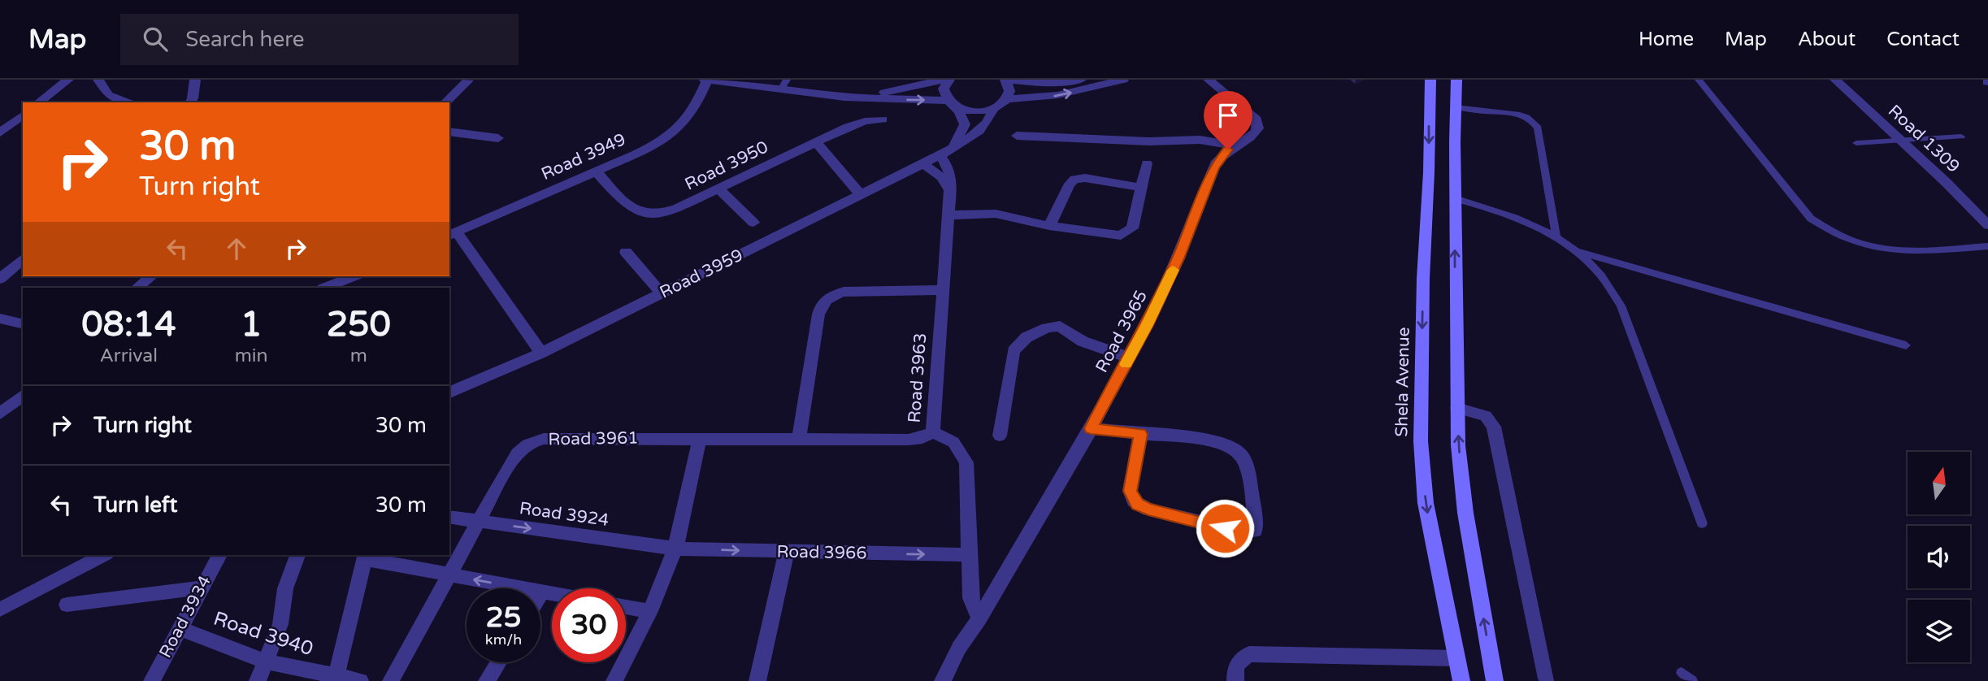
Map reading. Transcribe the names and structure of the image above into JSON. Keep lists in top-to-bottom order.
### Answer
{
  "streets": {
    "main road": ["Shela Avenue"],
    "street": [
      "Road 1309",
      "Road 3949",
      "Road 3950",
      "Road 3959",
      "Road 3965",
      "Road 3963",
      "Road 3961",
      "Road 3924",
      "Road 3966",
      "Road 3934",
      "Road 3940"
    ]
  },
  "crossings": [
    ["Road 3949", "Road 3950"],
    ["Road 3959", "Road 3963"],
    ["Road 3965", "Road 3963"],
    ["Road 3963", "Road 3961"],
    ["Road 3963", "Road 3966"],
    ["Road 3961", "Road 3924"],
    ["Road 3924", "Road 3966"],
    ["Road 3934", "Road 3940"]
  ],
  "one_way": ["Road 3966"],
  "north": "top",
  "page": {
    "header": "Map",
    "search": "Search here",
    "nav": [
      "Home",
      "Map",
      "About",
      "Contact"
    ],
    "turn": ["30 m", "Turn right"],
    "eta": [
      "08:14",
      "Arrival",
      "1",
      "min",
      "250",
      "m"
    ],
    "list": [
      {
        "name": "Turn right",
        "value": "30 m"
      },
      {
        "name": "Turn left",
        "value": "30 m"
      }
    ],
    "speed": "25 km/h",
    "limit": "30"
  }
}
